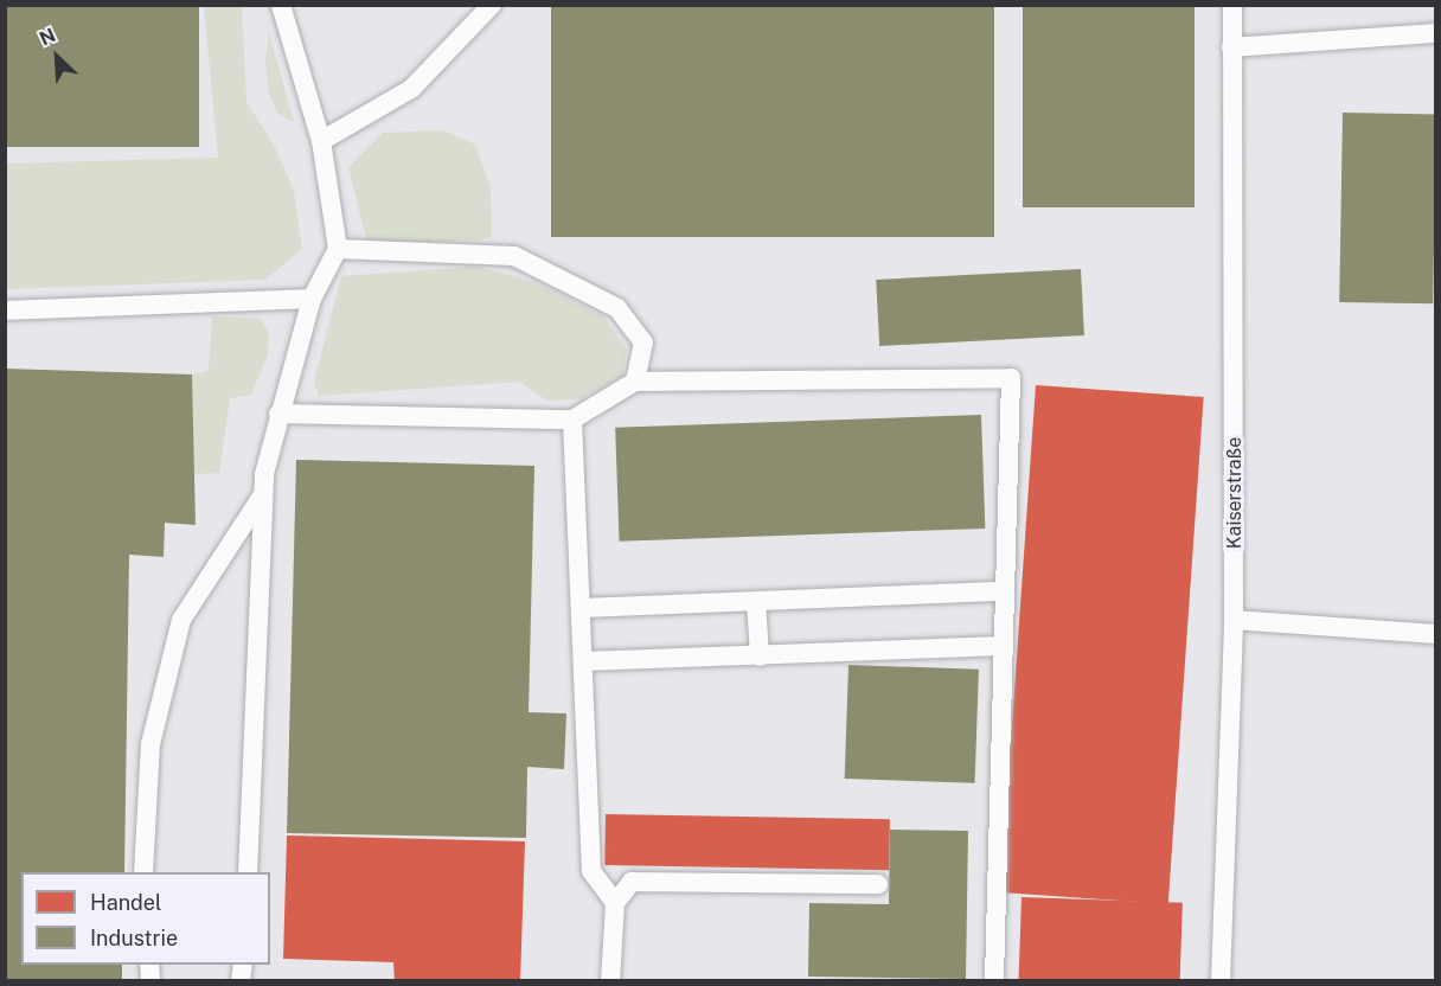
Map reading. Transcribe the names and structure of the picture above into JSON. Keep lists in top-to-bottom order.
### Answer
{
  "streets": {
    "lane": ["Kaiserstraße"]
  },
  "legend": ["Handel", "Industrie"],
  "north": "top left"
}
